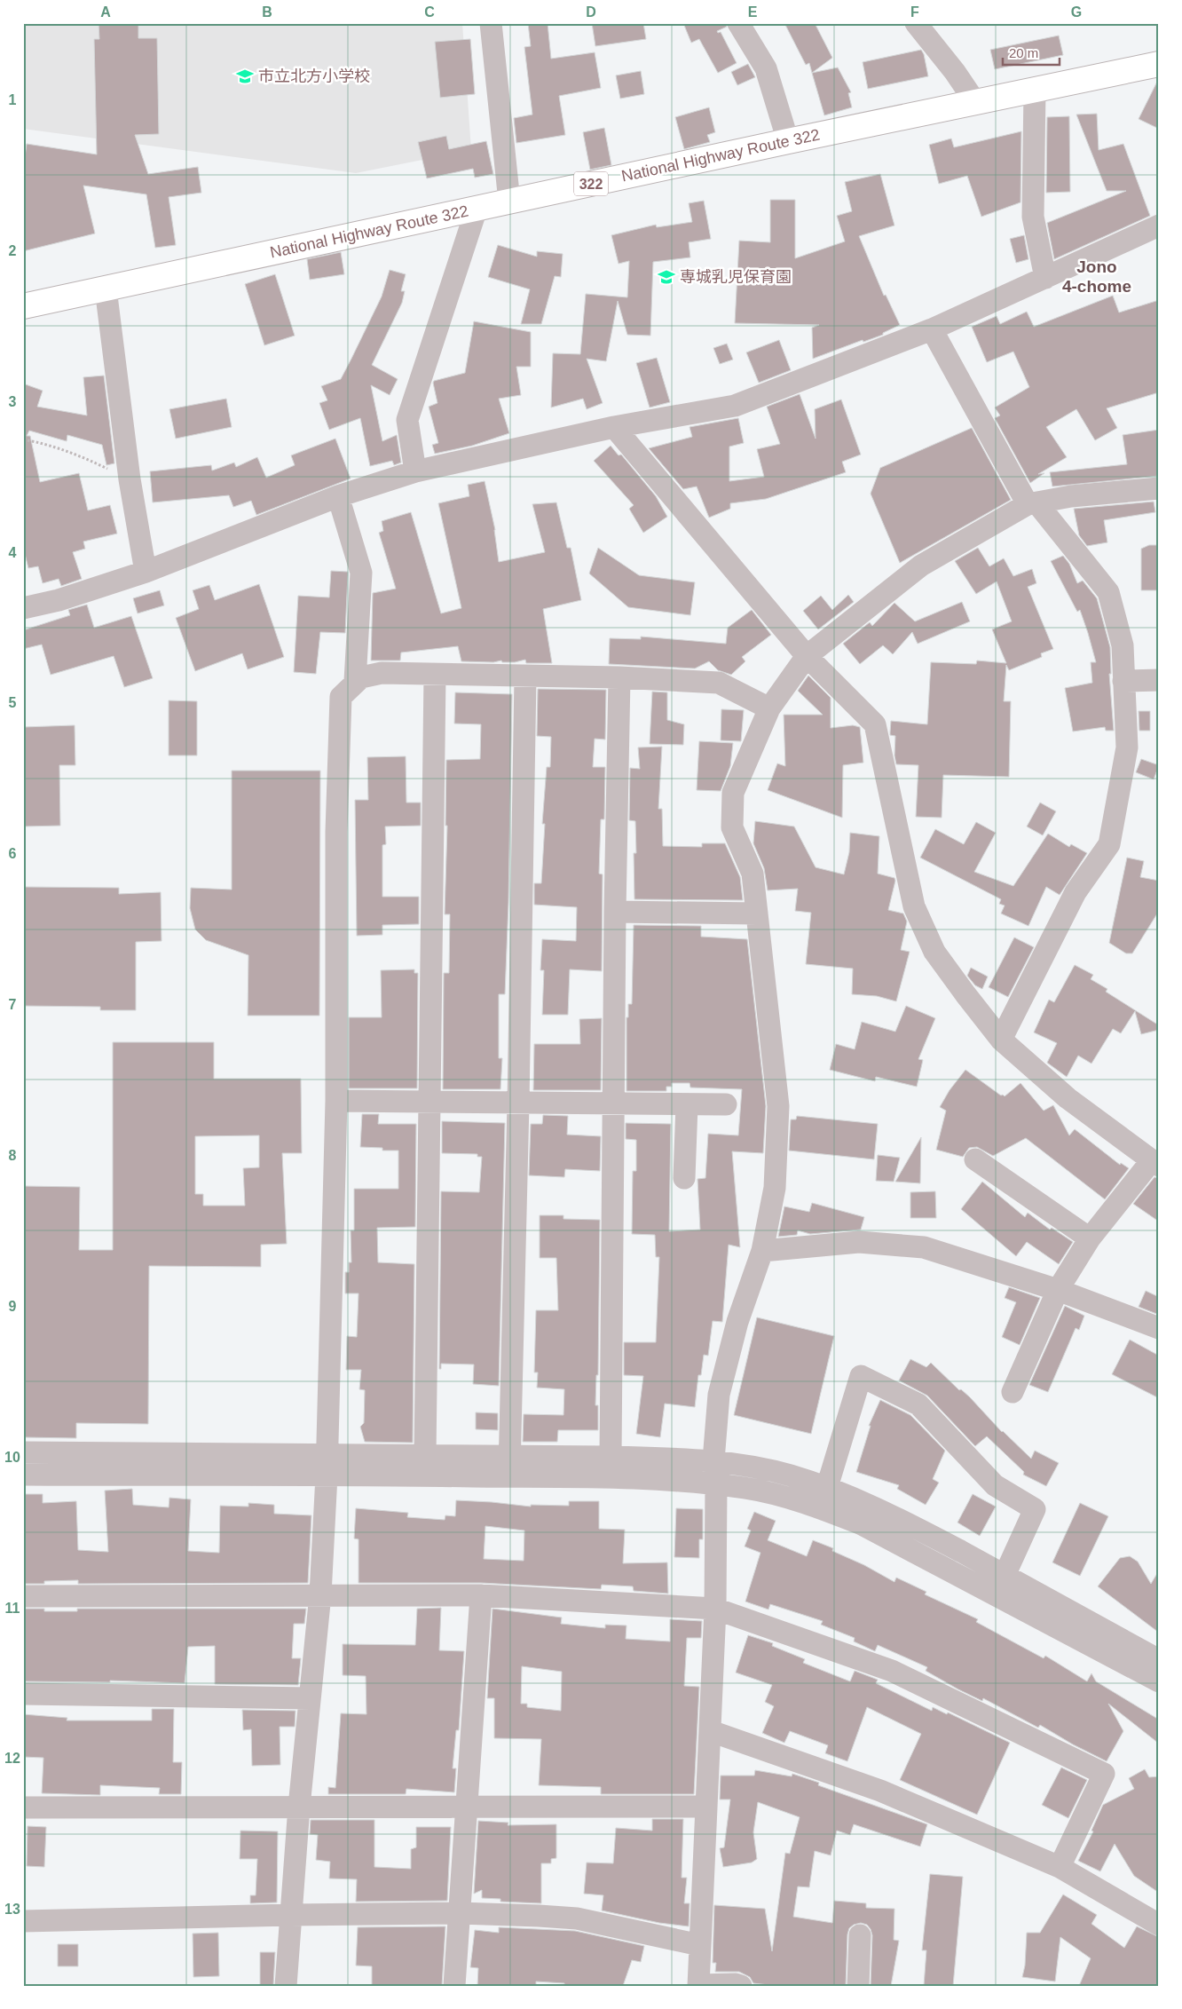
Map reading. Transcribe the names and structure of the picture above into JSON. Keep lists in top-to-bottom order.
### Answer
{
  "streets": {
    "highway": ["National Highway Route 322", "322"]
  },
  "districts": ["Jono 4-chome"],
  "places": {
    "school or university": ["市立北方小学校", "専城乳児保育園"]
  },
  "scale_bar": "20 m",
  "grid": {
    "columns": [
      "A",
      "B",
      "C",
      "D",
      "E",
      "F",
      "G"
    ],
    "rows": [
      "1",
      "2",
      "3",
      "4",
      "5",
      "6",
      "7",
      "8",
      "9",
      "10",
      "11",
      "12",
      "13"
    ]
  }
}
